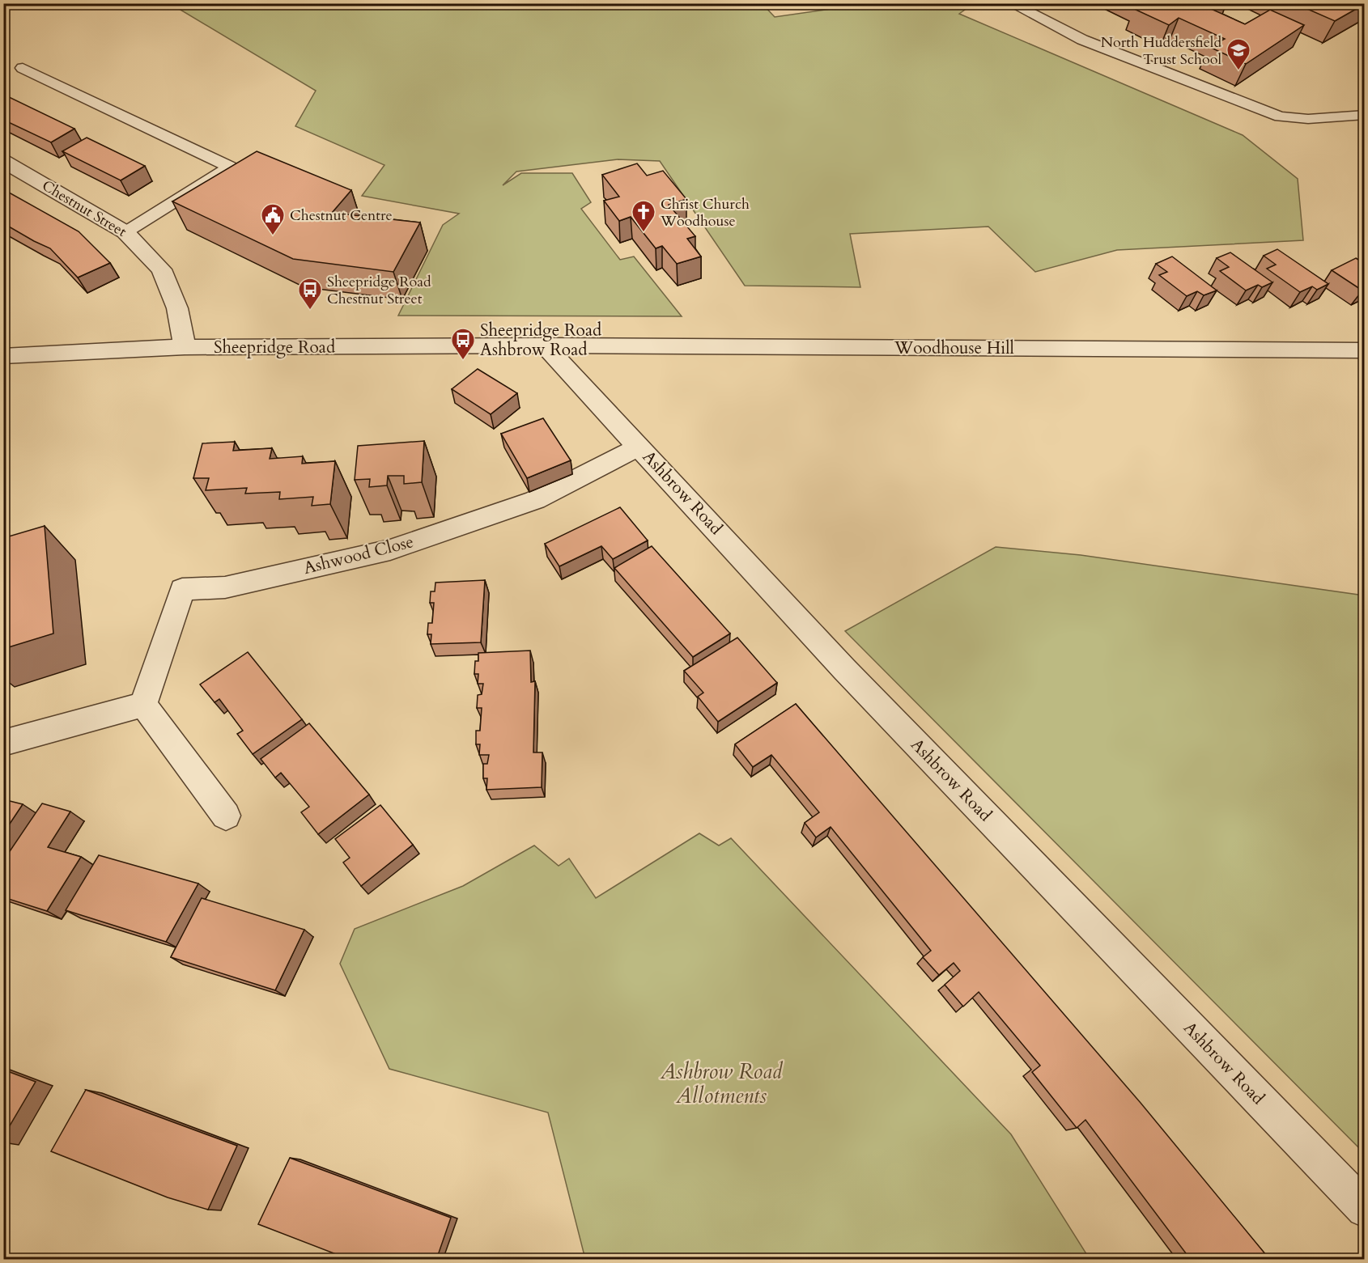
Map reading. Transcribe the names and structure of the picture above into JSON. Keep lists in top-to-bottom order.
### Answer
{
  "streets": {
    "street": [
      "Chestnut Street",
      "Sheepridge Road",
      "Woodhouse Hill",
      "Ashbrow Road",
      "Ashwood Close"
    ]
  },
  "crossings": [
    ["Chestnut Street", "Sheepridge Road"],
    ["Sheepridge Road", "Woodhouse Hill"],
    ["Sheepridge Road", "Ashbrow Road"],
    ["Woodhouse Hill", "Ashbrow Road"],
    ["Ashbrow Road", "Ashwood Close"]
  ],
  "parks": ["Ashbrow Road Allotments"],
  "places": {
    "school or university": ["North Huddersfield Trust School"],
    "church": ["Christ Church Woodhouse"],
    "public building": ["Chestnut Centre"],
    "bus stop": ["Sheepridge Road Chestnut Street", "Sheepridge Road Ashbrow Road"]
  }
}
